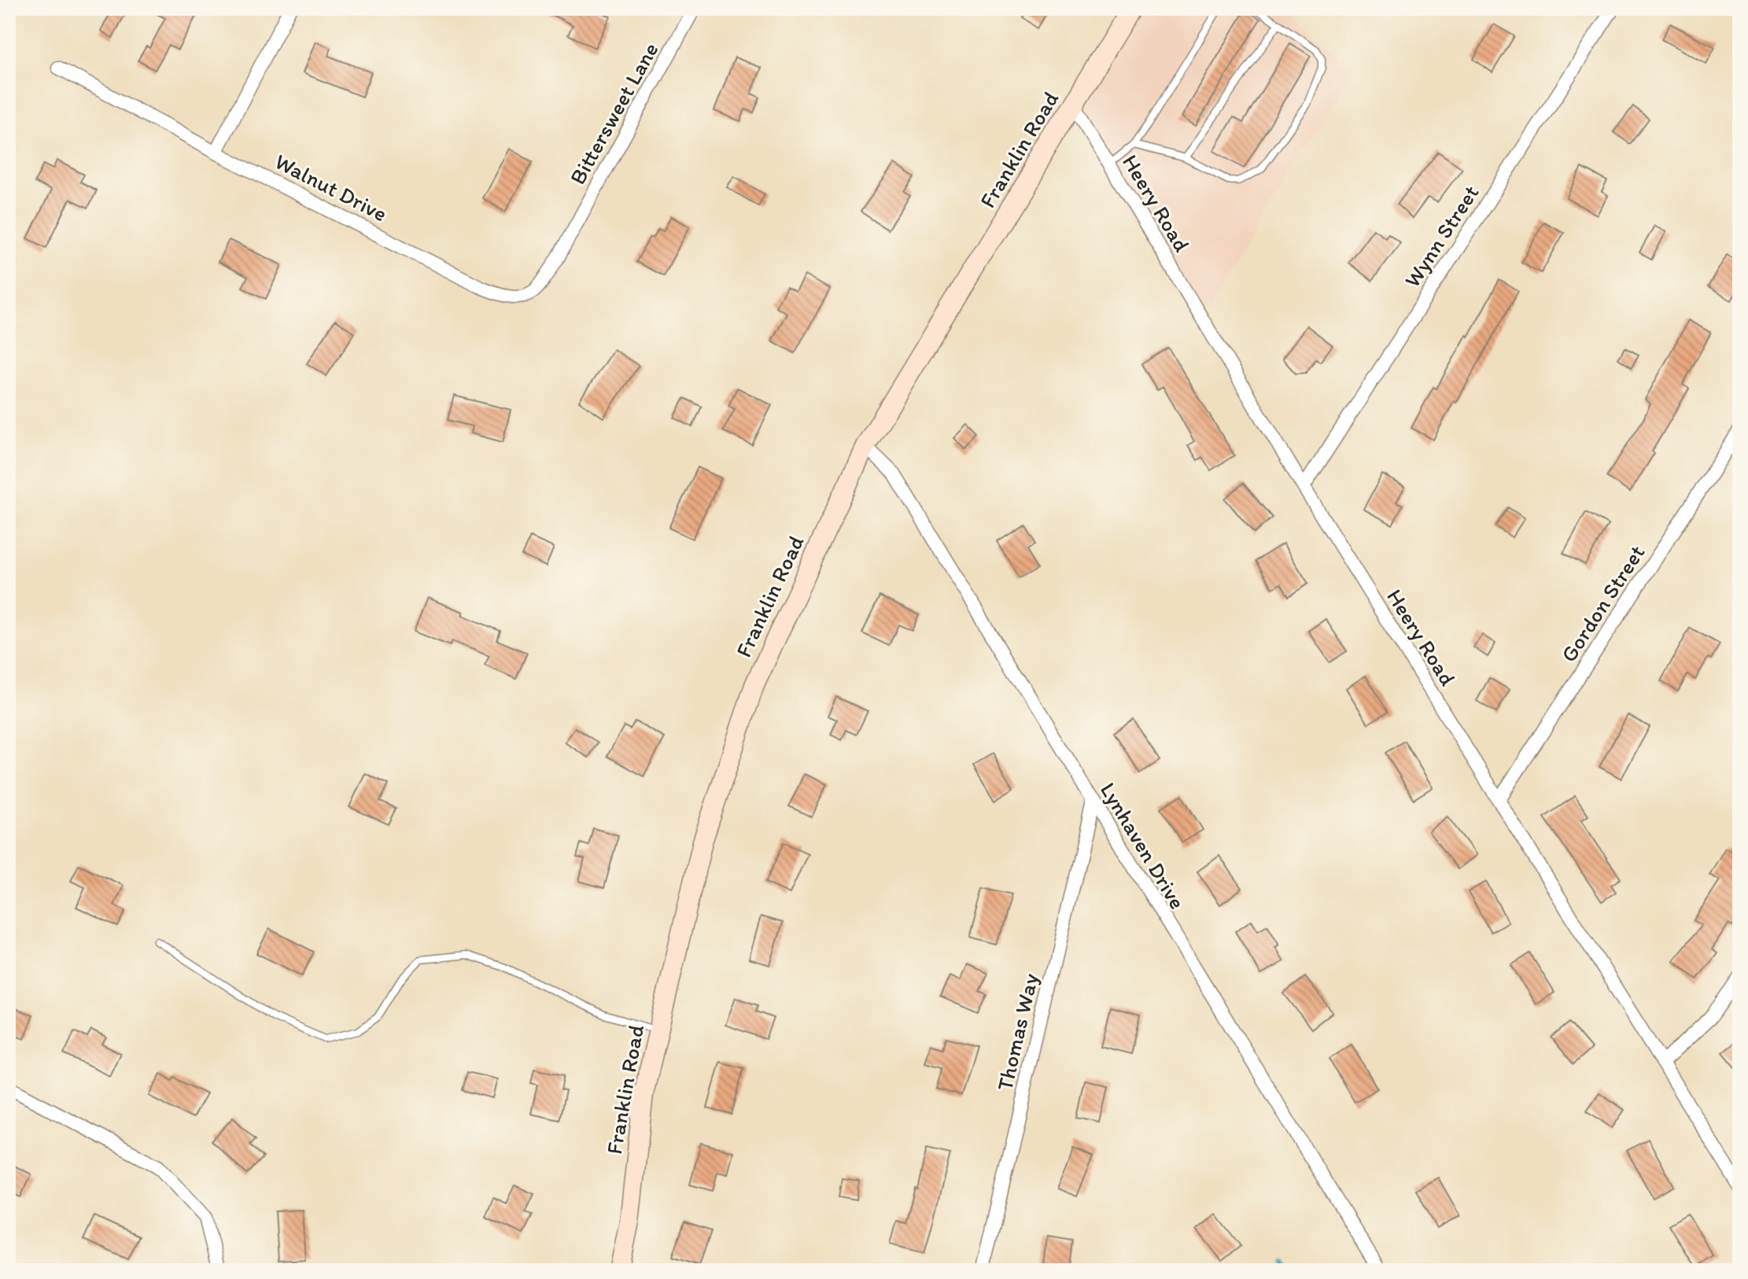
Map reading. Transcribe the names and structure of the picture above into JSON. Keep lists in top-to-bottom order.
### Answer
{
  "streets": {
    "main road": ["Franklin Road"],
    "street": [
      "Bittersweet Lane",
      "Walnut Drive",
      "Heery Road",
      "Wynn Street",
      "Gordon Street",
      "Lynhaven Drive",
      "Thomas Way"
    ]
  },
  "crossings": [
    ["Bittersweet Lane", "Walnut Drive"],
    ["Franklin Road", "Heery Road"],
    ["Franklin Road", "Lynhaven Drive"],
    ["Heery Road", "Wynn Street"],
    ["Heery Road", "Gordon Street"],
    ["Lynhaven Drive", "Thomas Way"]
  ]
}
